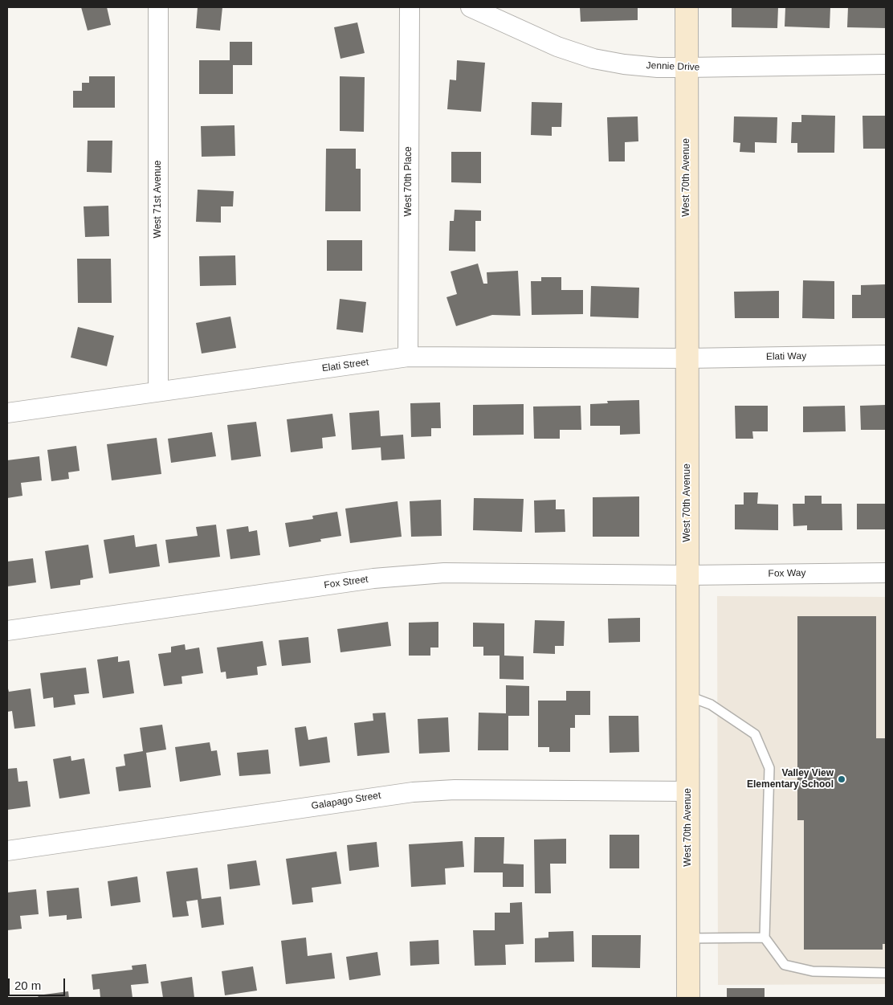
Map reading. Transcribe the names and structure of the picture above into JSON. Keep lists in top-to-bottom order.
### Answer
{
  "streets": {
    "main road": ["West 70th Avenue"],
    "street": [
      "Jennie Drive",
      "West 70th Place",
      "West 71st Avenue",
      "Elati Way",
      "Elati Street",
      "Fox Way",
      "Fox Street",
      "Galapago Street"
    ]
  },
  "crossings": [
    ["Jennie Drive", "West 70th Avenue"],
    ["West 70th Avenue", "Elati Way"],
    ["West 70th Avenue", "Elati Street"],
    ["West 70th Avenue", "Fox Way"],
    ["West 70th Avenue", "Fox Street"],
    ["West 70th Avenue", "Galapago Street"],
    ["West 70th Place", "Elati Street"],
    ["West 71st Avenue", "Elati Street"],
    ["Elati Way", "Elati Street"],
    ["Fox Way", "Fox Street"]
  ],
  "places": ["Valley View Elementary School"],
  "scale_bar": "20 m"
}
